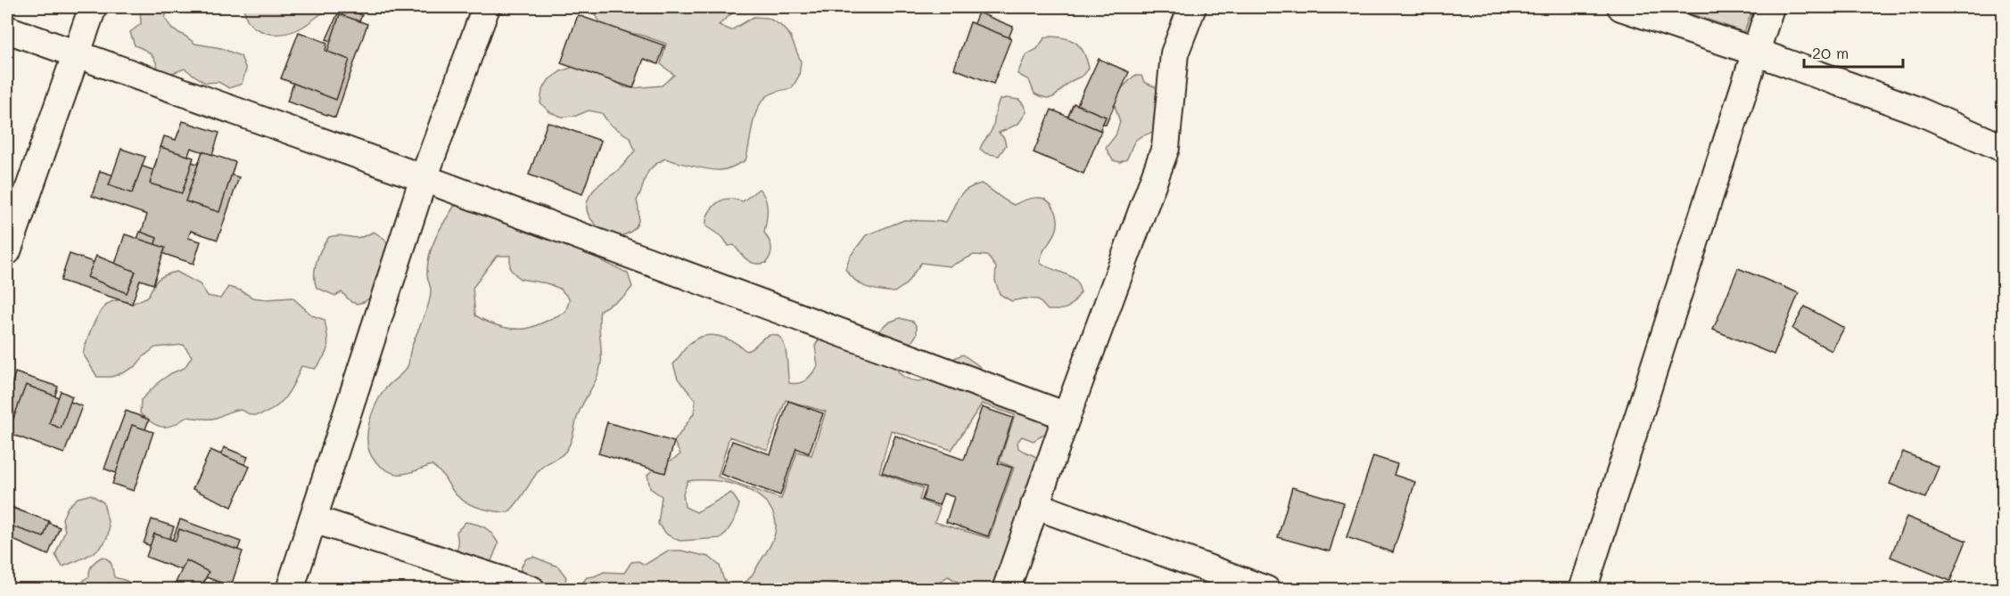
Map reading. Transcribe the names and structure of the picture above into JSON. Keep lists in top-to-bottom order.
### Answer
{
  "scale_bar": "20 m"
}
